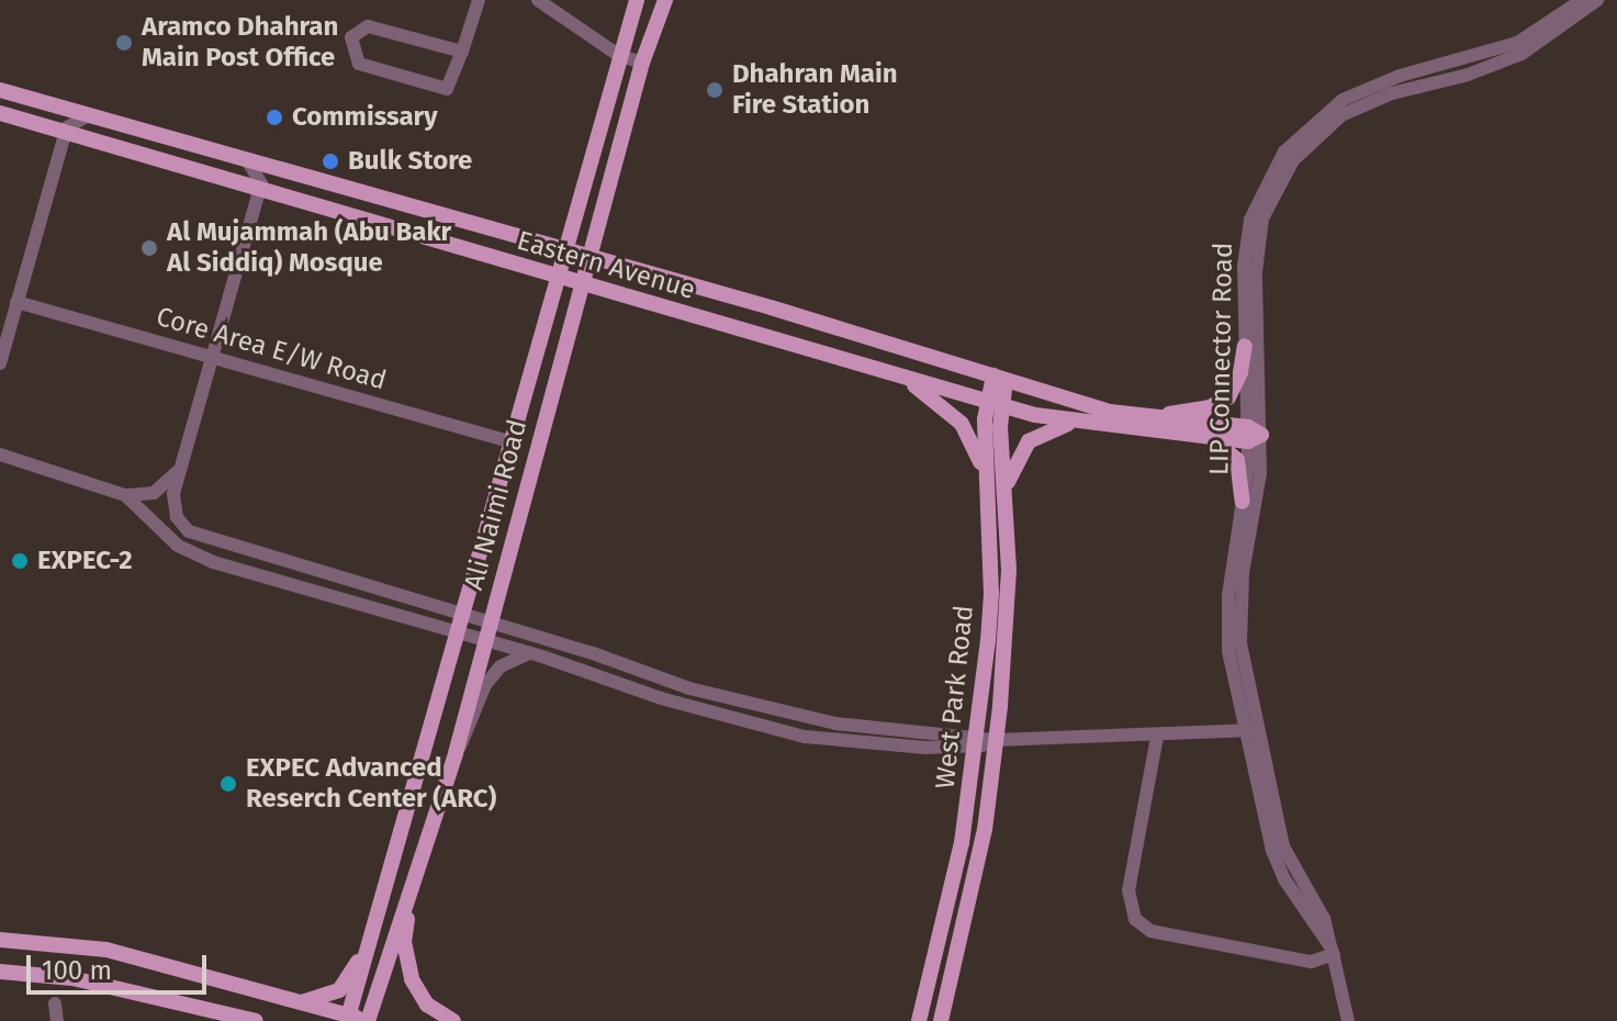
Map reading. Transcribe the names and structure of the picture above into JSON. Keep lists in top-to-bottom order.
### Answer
{
  "streets": {
    "main road": ["Eastern Avenue", "Ali Naimi Road", "West Park Road"],
    "street": ["Core Area E/W Road", "LIP Connector Road"]
  },
  "crossings": [
    ["Eastern Avenue", "LIP Connector Road"],
    ["Eastern Avenue", "Ali Naimi Road"],
    ["Eastern Avenue", "West Park Road"],
    ["Core Area E/W Road", "Ali Naimi Road"]
  ],
  "places": [
    "Aramco Dhahran Main Post Office",
    "Dhahran Main Fire Station",
    "Commissary",
    "Bulk Store",
    "Al Mujammah (Abu Bakr Al Siddiq) Mosque",
    "EXPEC-2",
    "EXPEC Advanced Reserch Center (ARC)"
  ],
  "scale_bar": "100 m"
}
